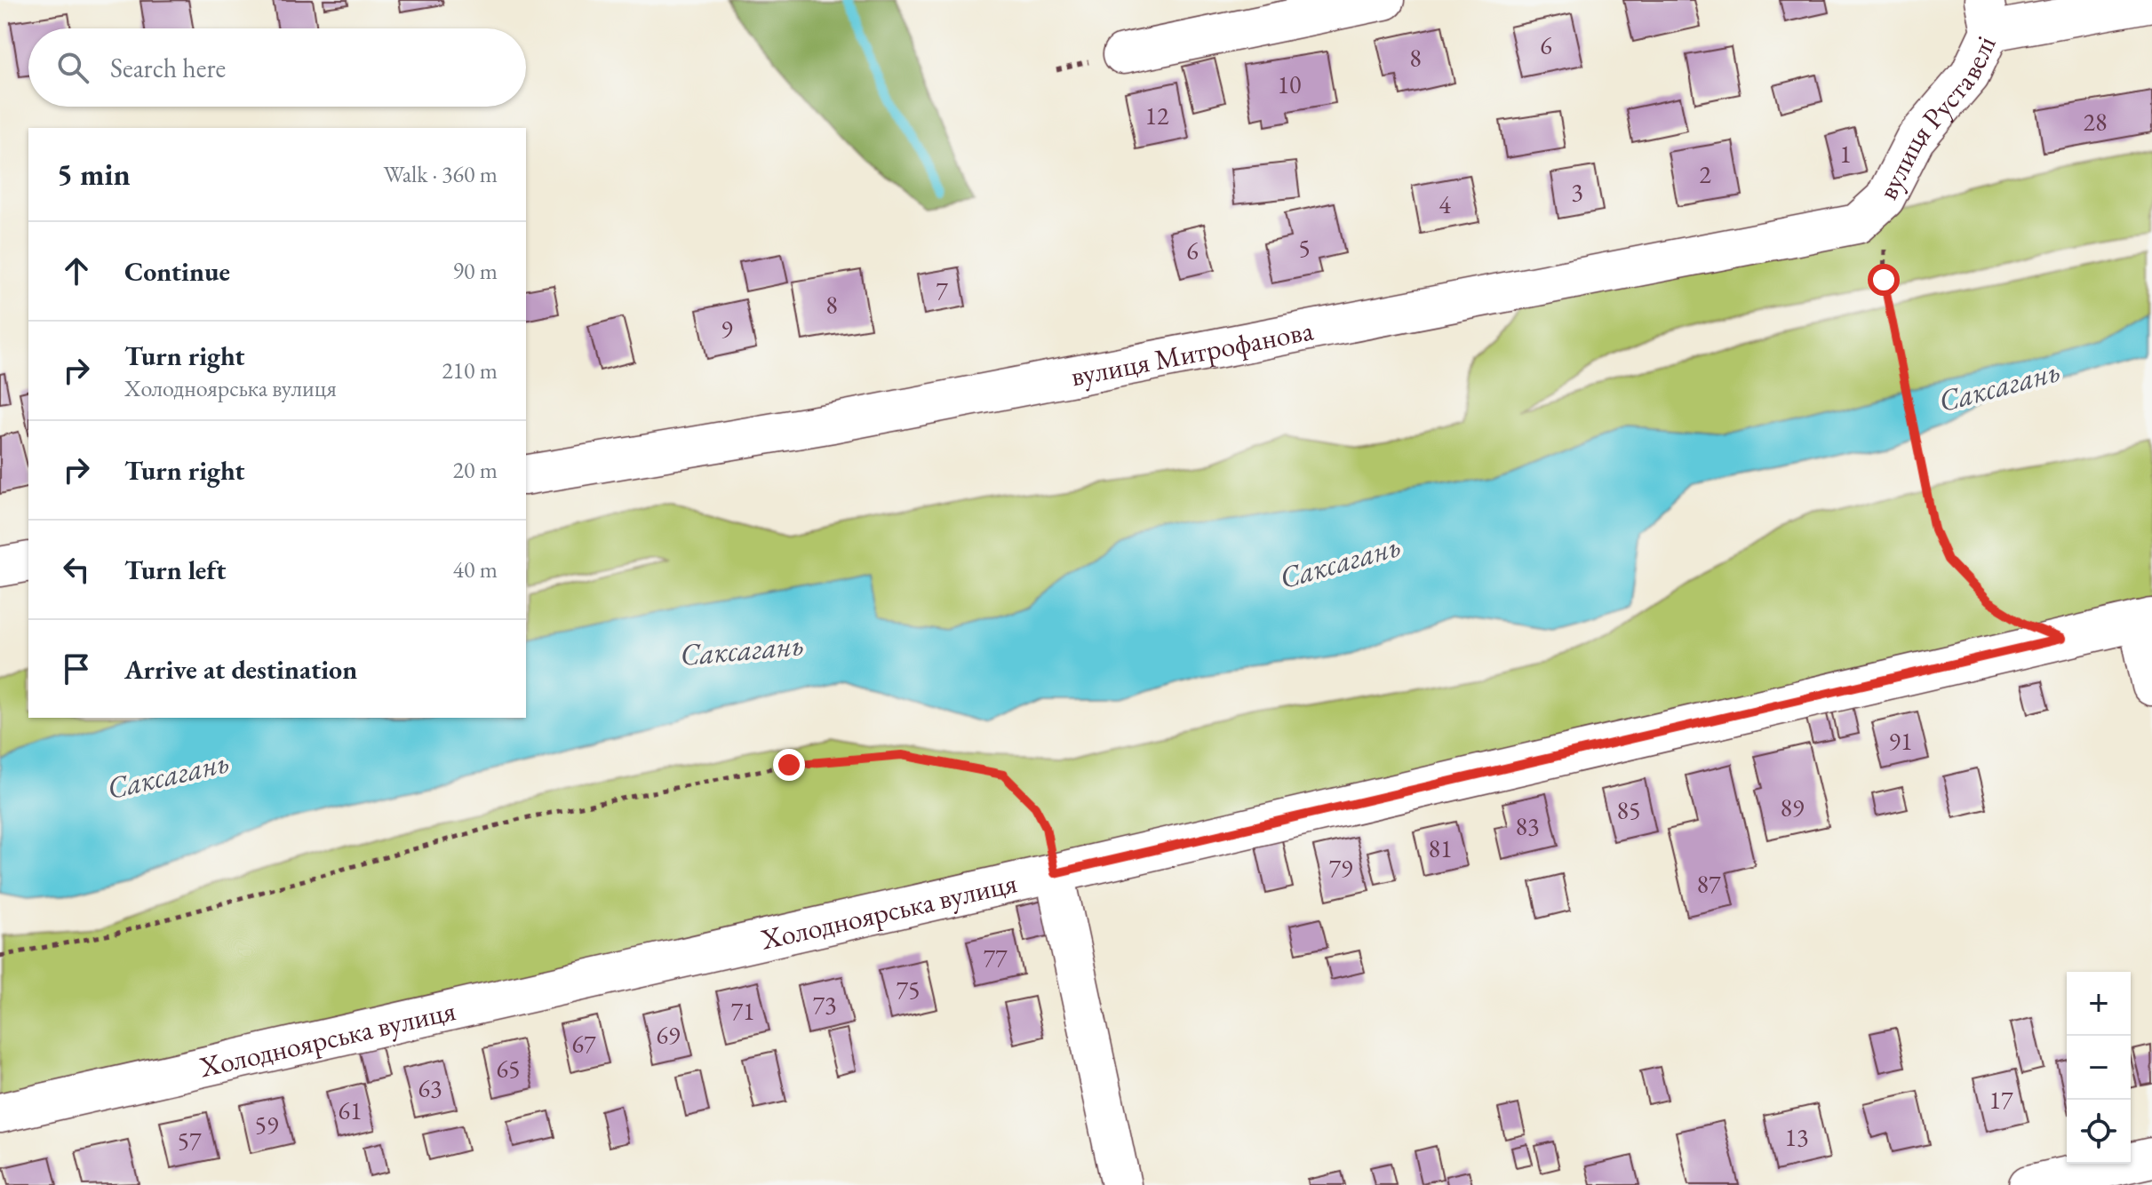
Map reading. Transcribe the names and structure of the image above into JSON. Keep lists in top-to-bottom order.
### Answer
{
  "streets": {
    "street": ["вулиця Руставелі", "вулиця Митрофанова", "Холодноярська вулиця"]
  },
  "crossings": [
    ["вулиця Руставелі", "вулиця Митрофанова"]
  ],
  "water": ["Саксагань"],
  "house_numbers": [
    "6",
    "8",
    "10",
    "12",
    "28",
    "1",
    "2",
    "3",
    "4",
    "5",
    "6",
    "7",
    "8",
    "9",
    "91",
    "89",
    "85",
    "83",
    "81",
    "79",
    "87",
    "77",
    "75",
    "73",
    "71",
    "69",
    "67",
    "65",
    "63",
    "17",
    "61",
    "59",
    "13",
    "57"
  ],
  "page": {
    "search": "Search here",
    "heading": ["5 min", "Walk · 360 m"],
    "list": [
      ["Continue", "90 m"],
      ["Turn right", "Холодноярська вулиця", "210 m"],
      ["Turn right", "20 m"],
      ["Turn left", "40 m"],
      "Arrive at destination"
    ],
    "map_buttons": ["+", "−"]
  }
}
